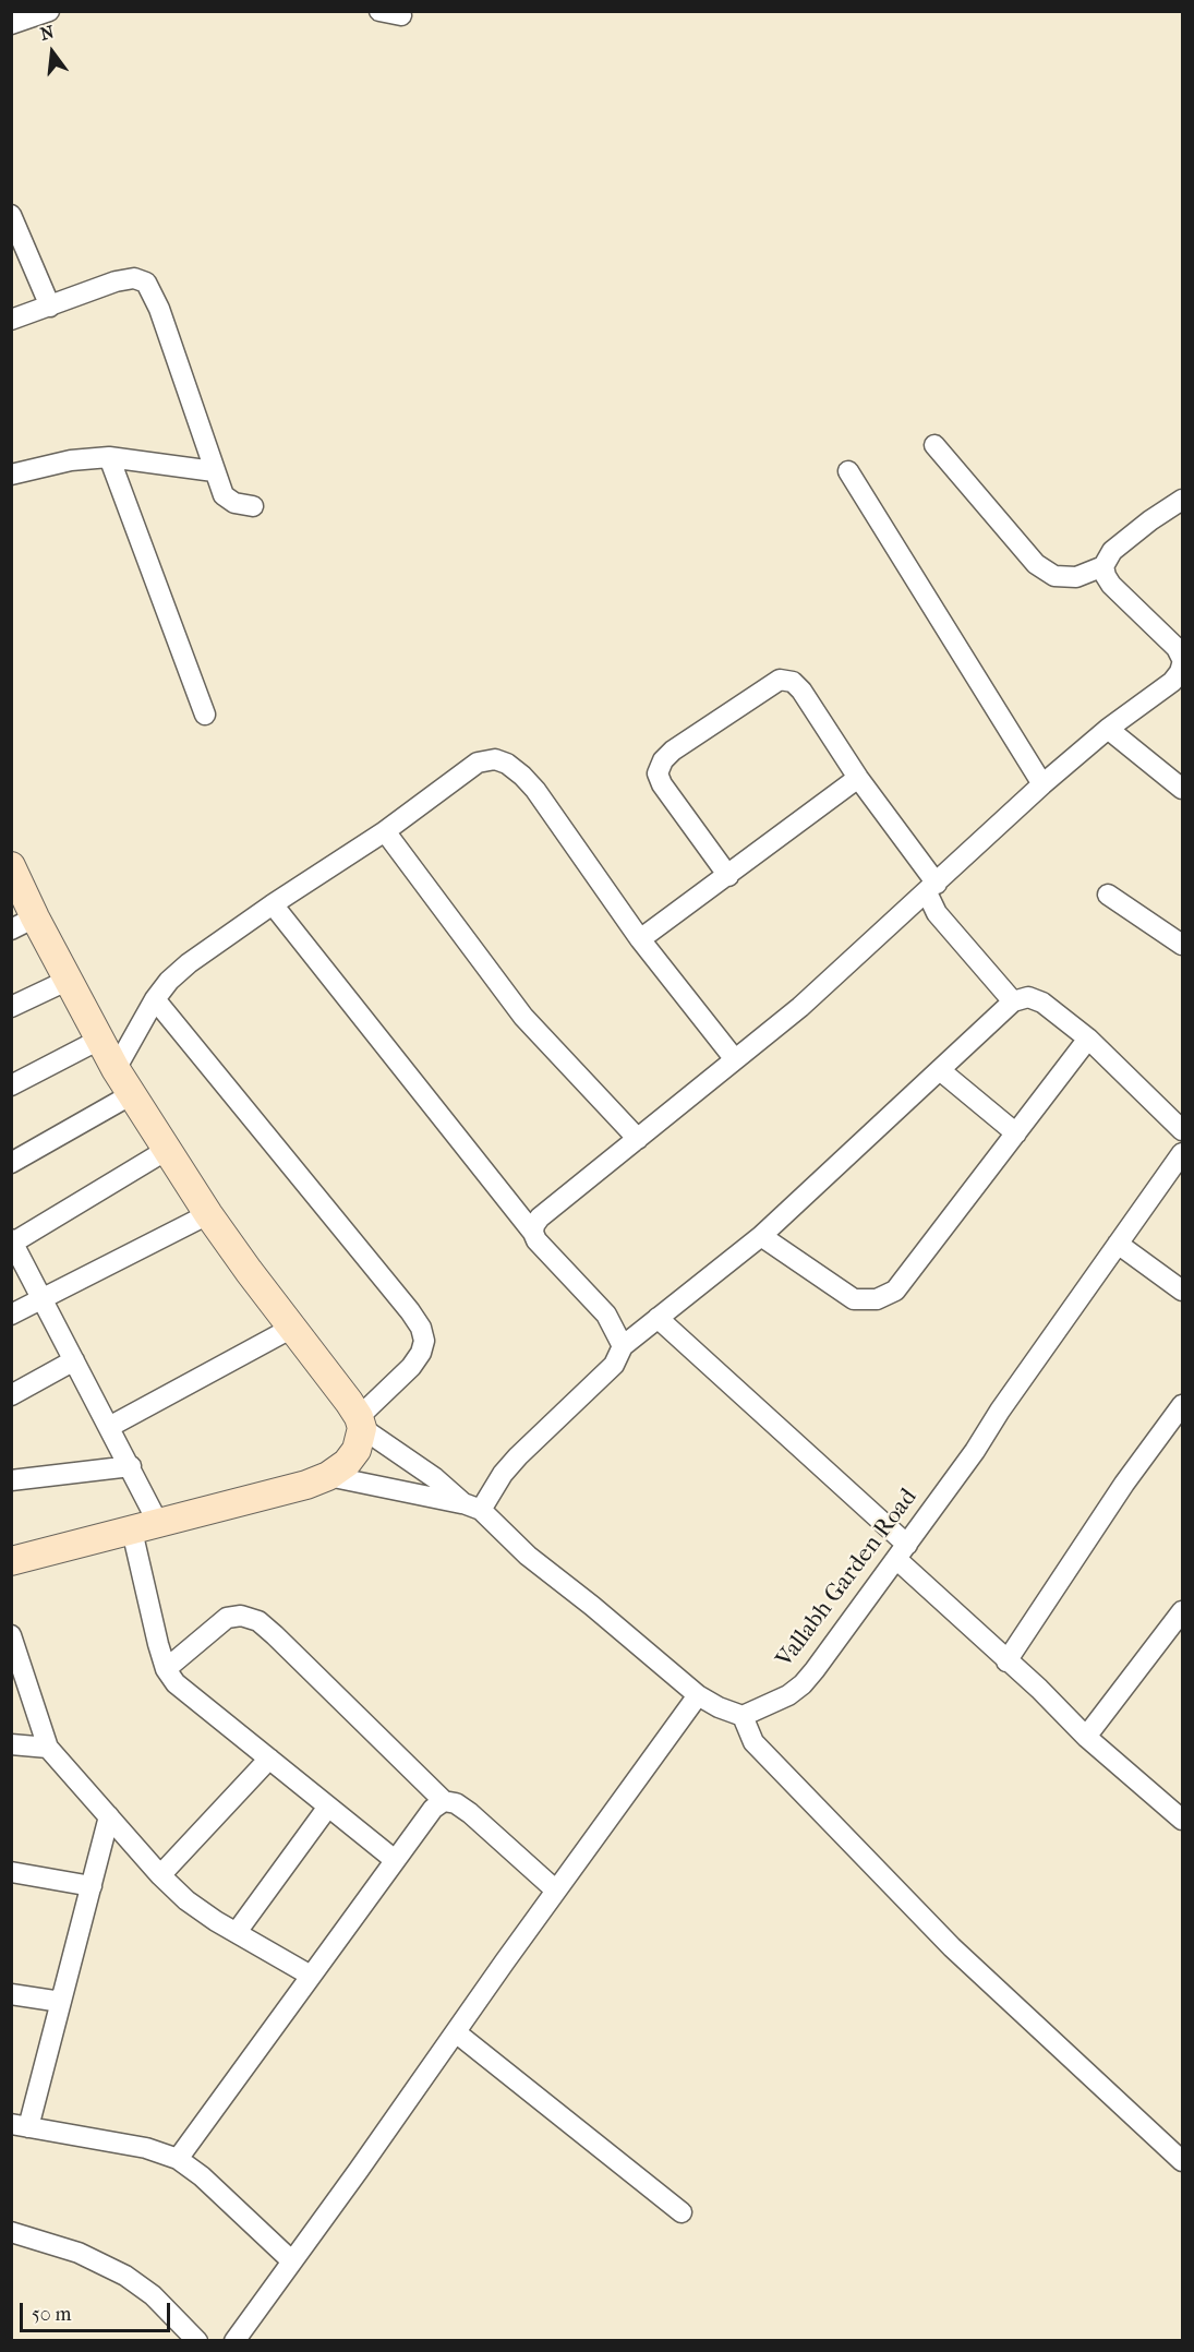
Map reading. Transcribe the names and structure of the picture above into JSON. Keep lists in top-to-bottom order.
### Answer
{
  "streets": {
    "street": ["Vallabh Garden Road"]
  },
  "scale_bar": "50 m",
  "north": "top"
}
